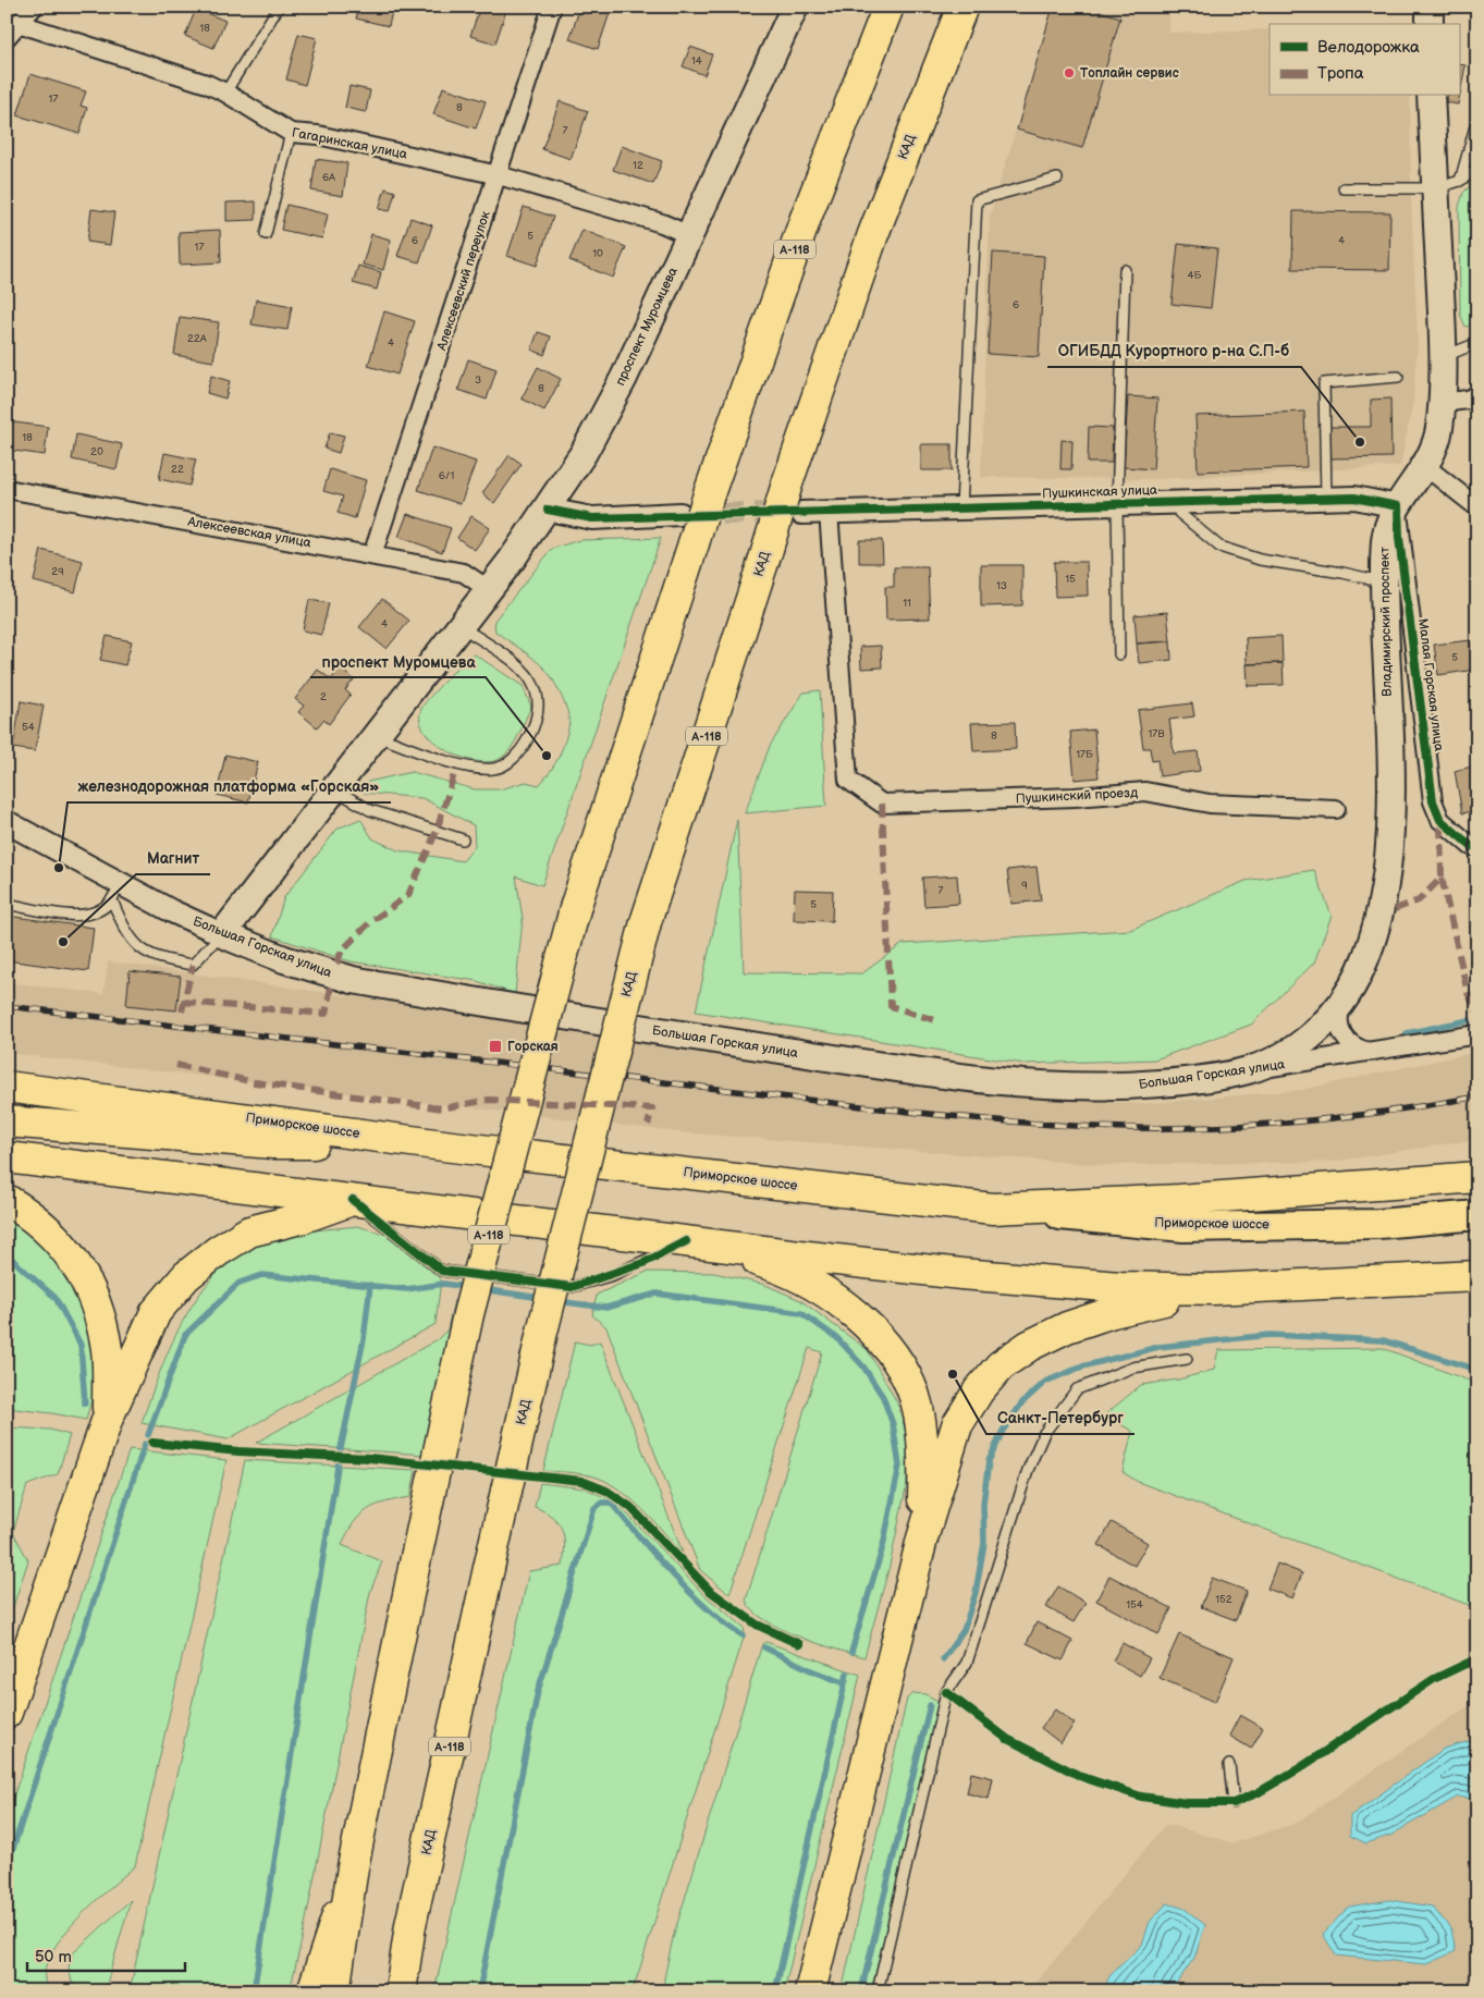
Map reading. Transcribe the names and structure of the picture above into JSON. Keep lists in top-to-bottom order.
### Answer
{
  "streets": {
    "highway": ["КАД", "А-118", "Приморское шоссе"],
    "main road": ["проспект Муромцева", "Владимирский проспект", "Большая Горская улица"],
    "street": [
      "Гагаринская улица",
      "Алексеевский переулок",
      "Пушкинская улица",
      "Алексеевская улица",
      "Малая Горская улица",
      "Пушкинский проезд"
    ]
  },
  "crossings": [
    ["Гагаринская улица", "Алексеевский переулок"],
    ["Гагаринская улица", "проспект Муромцева"],
    ["Алексеевский переулок", "Алексеевская улица"],
    ["проспект Муромцева", "Алексеевская улица"],
    ["проспект Муромцева", "Большая Горская улица"],
    ["Пушкинская улица", "Владимирский проспект"],
    ["Пушкинская улица", "Малая Горская улица"],
    ["Пушкинская улица", "Пушкинский проезд"],
    ["Владимирский проспект", "Малая Горская улица"],
    ["Владимирский проспект", "Большая Горская улица"]
  ],
  "places": {
    "other": [
      "Топлайн сервис",
      "ОГИБДД Курортного р-на С.П-б",
      "проспект Муромцева",
      "железнодорожная платформа «Горская»",
      "Магнит",
      "Санкт-Петербург"
    ],
    "transit": ["Горская"]
  },
  "house_numbers": [
    "18",
    "14",
    "17",
    "8",
    "7",
    "12",
    "6А",
    "5",
    "6",
    "4",
    "17",
    "10",
    "4Б",
    "6",
    "22А",
    "4",
    "3",
    "8",
    "18",
    "20",
    "22",
    "6/1",
    "29",
    "15",
    "13",
    "11",
    "4",
    "5",
    "2",
    "54",
    "17В",
    "8",
    "17Б",
    "9",
    "7",
    "5",
    "152",
    "154"
  ],
  "legend": ["Велодорожка", "Тропа"],
  "scale_bar": "50 m"
}
